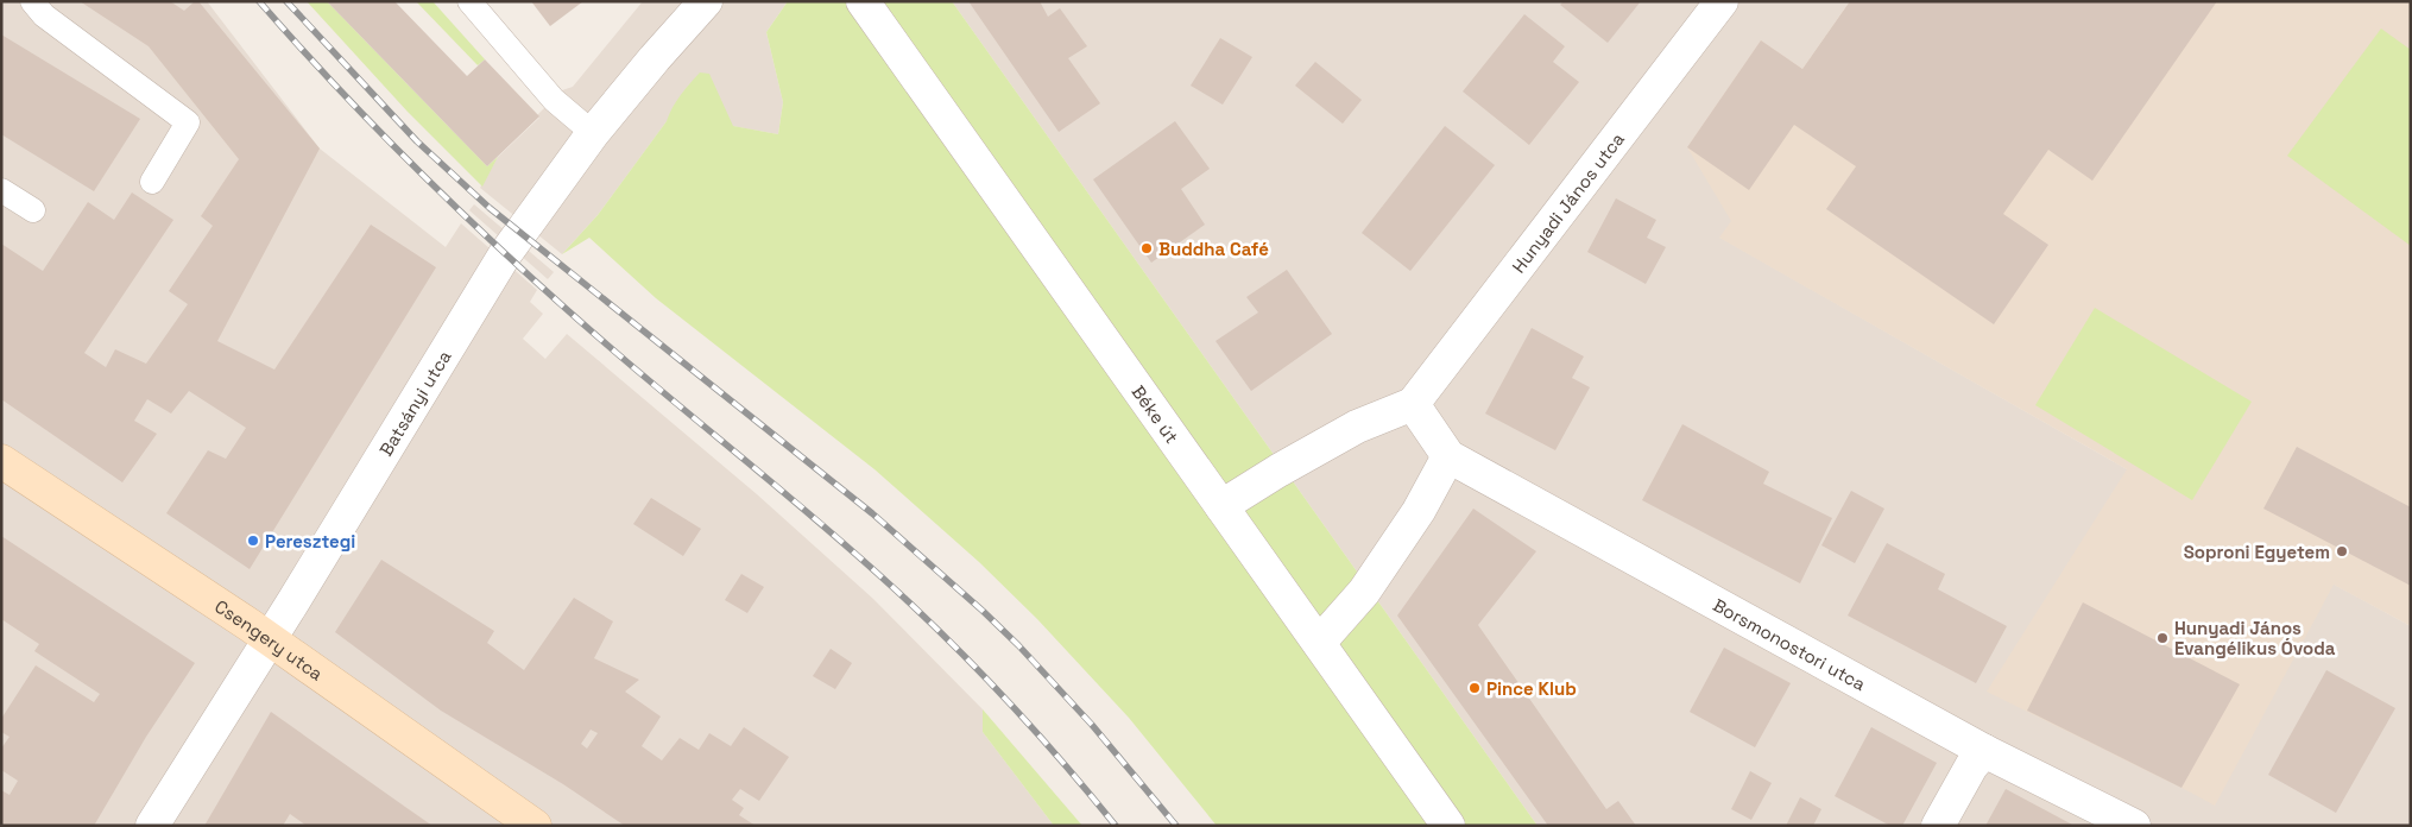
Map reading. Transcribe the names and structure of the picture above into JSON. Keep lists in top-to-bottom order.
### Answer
{
  "streets": {
    "main road": ["Csengery utca"],
    "street": [
      "Hunyadi János utca",
      "Batsányi utca",
      "Béke út",
      "Borsmonostori utca"
    ]
  },
  "crossings": [
    ["Batsányi utca", "Csengery utca"]
  ],
  "places": [
    "Buddha Café",
    "Peresztegi",
    "Soproni Egyetem",
    "Hunyadi János Evangélikus Óvoda",
    "Pince Klub"
  ]
}
